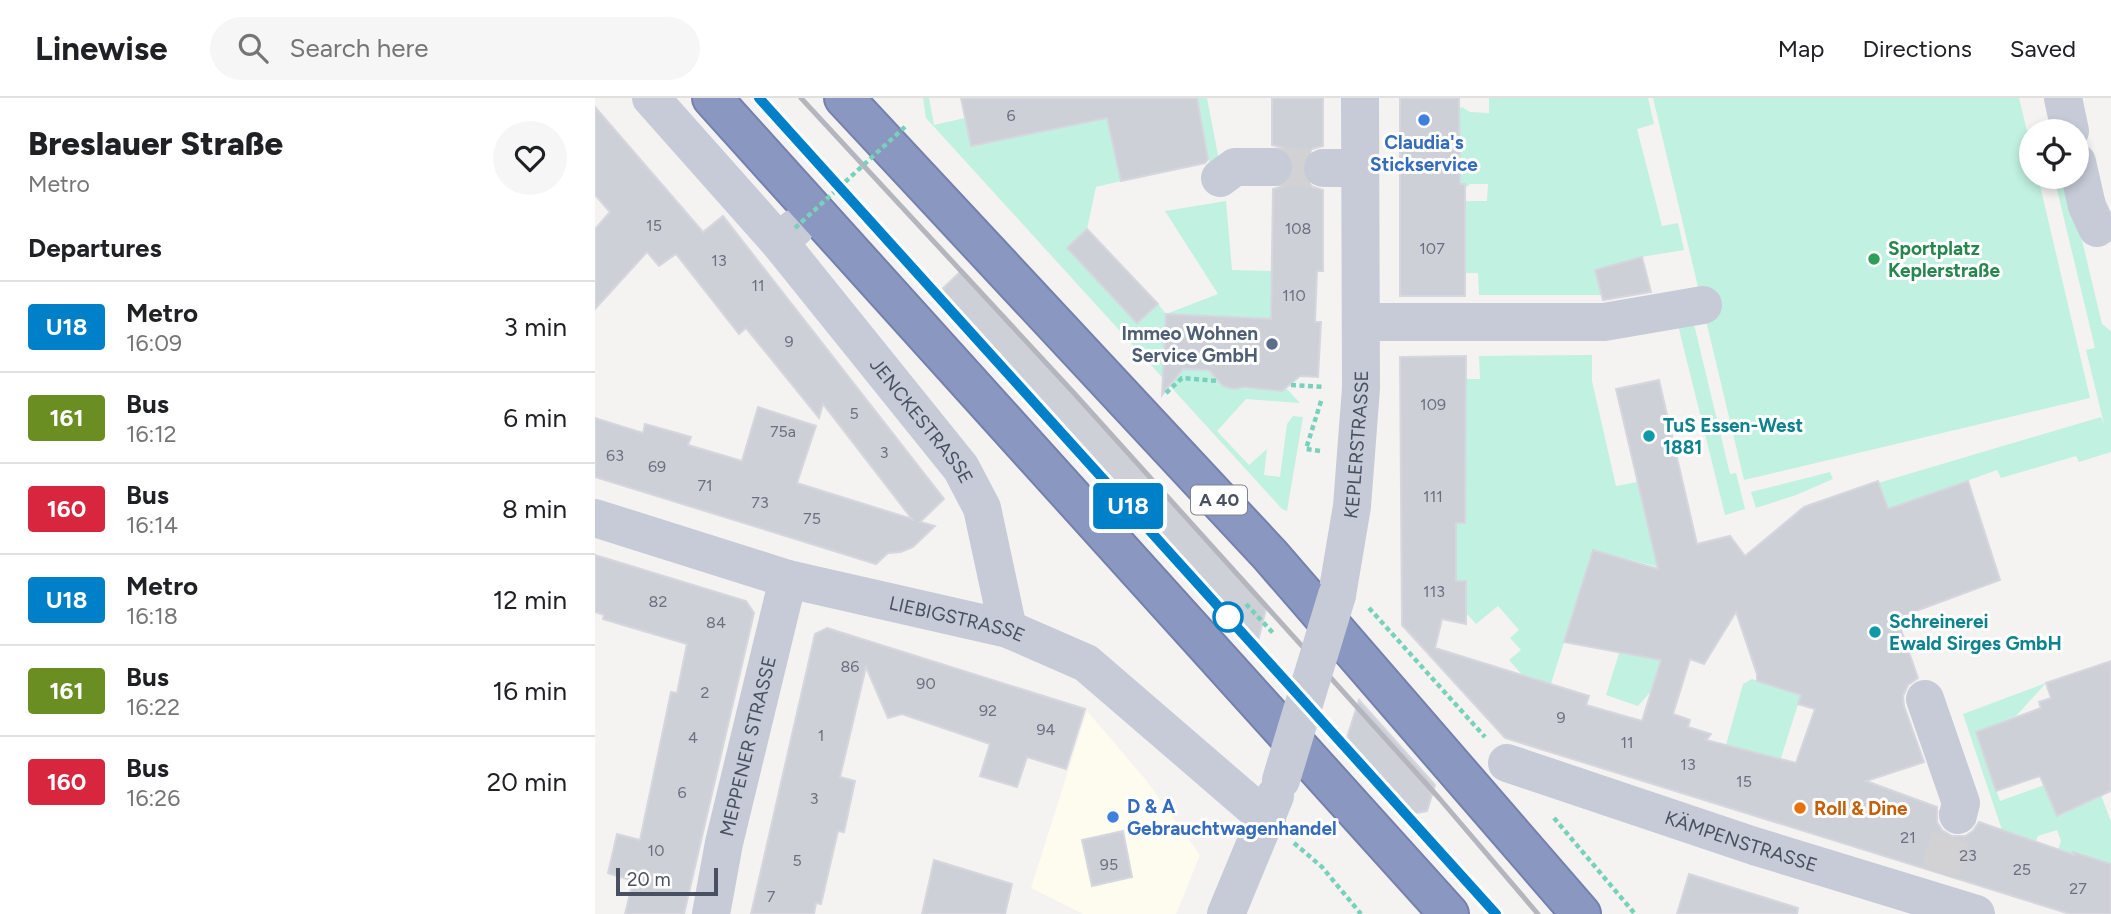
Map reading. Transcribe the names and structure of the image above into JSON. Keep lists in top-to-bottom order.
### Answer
{
  "streets": {
    "highway": ["A 40"],
    "street": [
      "JENCKESTRASSE",
      "KEPLERSTRASSE",
      "LIEBIGSTRASSE",
      "MEPPENER STRASSE",
      "KÄMPENSTRASSE"
    ]
  },
  "crossings": [
    ["JENCKESTRASSE", "LIEBIGSTRASSE"],
    ["KEPLERSTRASSE", "LIEBIGSTRASSE"],
    ["LIEBIGSTRASSE", "MEPPENER STRASSE"]
  ],
  "places": [
    "Claudia's Stickservice",
    "Sportplatz Keplerstraße",
    "Immeo Wohnen Service GmbH",
    "TuS Essen-West 1881",
    "Schreinerei Ewald Sirges GmbH",
    "Roll & Dine",
    "D & A Gebrauchtwagenhandel"
  ],
  "lines": ["metro line U18"],
  "house_numbers": [
    "6",
    "15",
    "108",
    "107",
    "13",
    "11",
    "110",
    "9",
    "109",
    "5",
    "75a",
    "3",
    "63",
    "69",
    "71",
    "111",
    "73",
    "75",
    "113",
    "82",
    "84",
    "86",
    "90",
    "2",
    "92",
    "9",
    "94",
    "1",
    "4",
    "11",
    "13",
    "15",
    "6",
    "3",
    "21",
    "10",
    "23",
    "5",
    "95",
    "25",
    "27",
    "7"
  ],
  "scale_bar": "20 m",
  "page": {
    "header": "Linewise",
    "search": "Search here",
    "nav": ["Map", "Directions", "Saved"],
    "heading": [
      ["Breslauer Straße", "Metro"],
      "Departures"
    ],
    "on_map": "U18",
    "list": [
      {
        "mark": "U18",
        "name": "Metro",
        "note": "16:09",
        "value": "3 min"
      },
      {
        "mark": "161",
        "name": "Bus",
        "note": "16:12",
        "value": "6 min"
      },
      {
        "mark": "160",
        "name": "Bus",
        "note": "16:14",
        "value": "8 min"
      },
      {
        "mark": "U18",
        "name": "Metro",
        "note": "16:18",
        "value": "12 min"
      },
      {
        "mark": "161",
        "name": "Bus",
        "note": "16:22",
        "value": "16 min"
      },
      {
        "mark": "160",
        "name": "Bus",
        "note": "16:26",
        "value": "20 min"
      }
    ],
    "scale": "20 m"
  }
}
